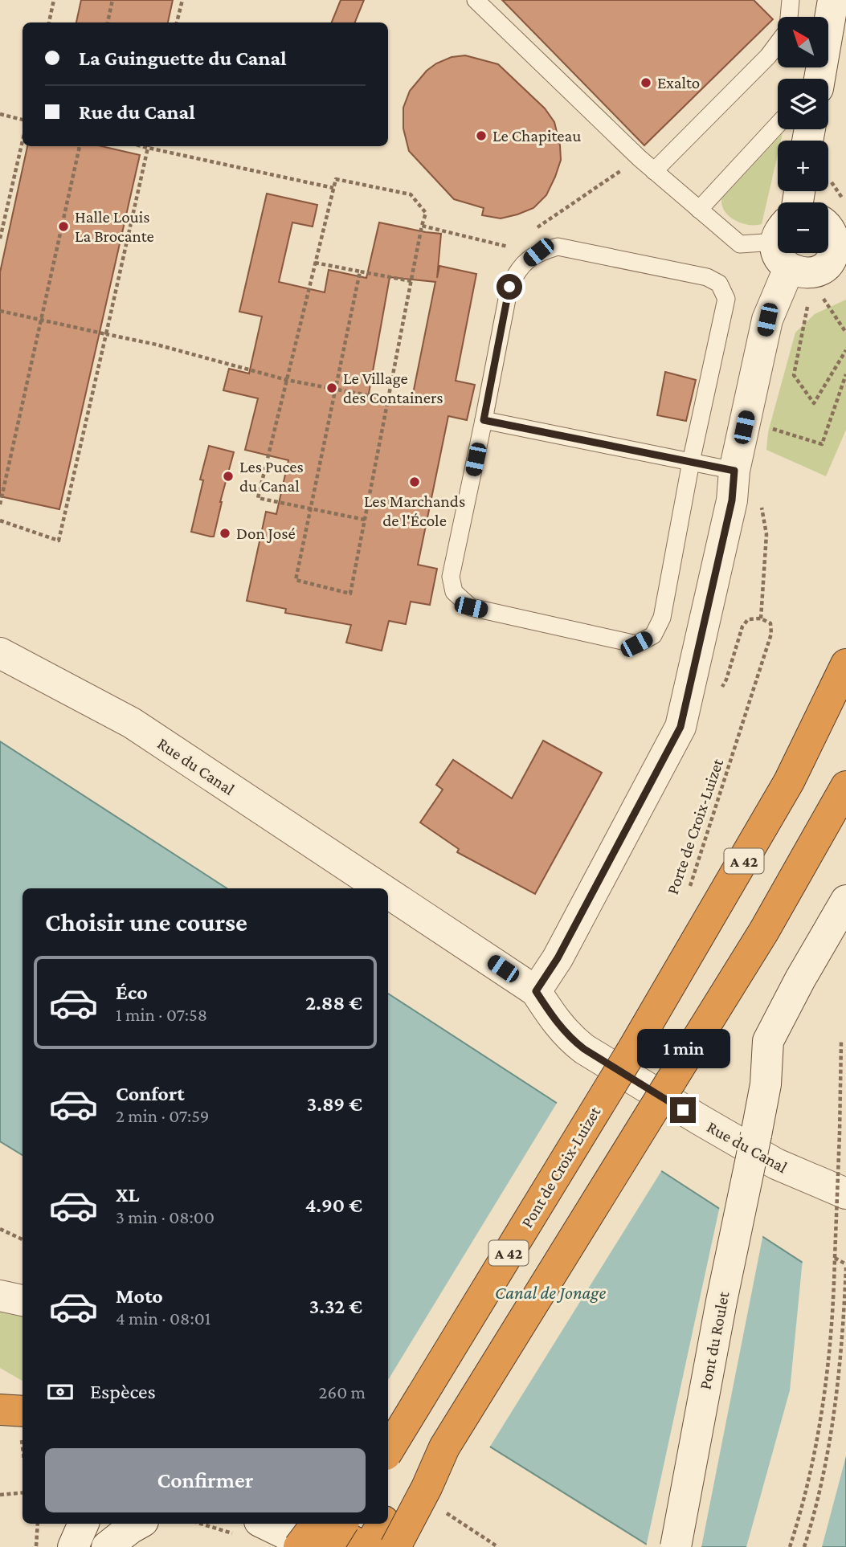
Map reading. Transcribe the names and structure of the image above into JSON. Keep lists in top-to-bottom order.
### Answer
{
  "streets": {
    "highway": ["A 42", "Pont de Croix-Luizet"],
    "street": ["Rue du Canal", "Pont du Roulet"],
    "path": ["Porte de Croix-Luizet"]
  },
  "water": ["Canal de Jonage"],
  "places": [
    "Exalto",
    "Le Chapiteau",
    "Halle Louis La Brocante",
    "Le Village des Containers",
    "Les Puces du Canal",
    "Les Marchands de l'École",
    "Don José"
  ],
  "north": "top left",
  "page": {
    "map_buttons": ["+", "−"],
    "banner": ["La Guinguette du Canal", "Rue du Canal"],
    "heading": "Choisir une course",
    "list": [
      {
        "name": "Éco",
        "note": "1 min · 07:58",
        "value": "2.88 €"
      },
      {
        "name": "Confort",
        "note": "2 min · 07:59",
        "value": "3.89 €"
      },
      {
        "name": "XL",
        "note": "3 min · 08:00",
        "value": "4.90 €"
      },
      {
        "name": "Moto",
        "note": "4 min · 08:01",
        "value": "3.32 €"
      }
    ],
    "bubble": "1 min",
    "pay": ["Espèces", "260 m"],
    "buttons": "Confirmer"
  }
}
